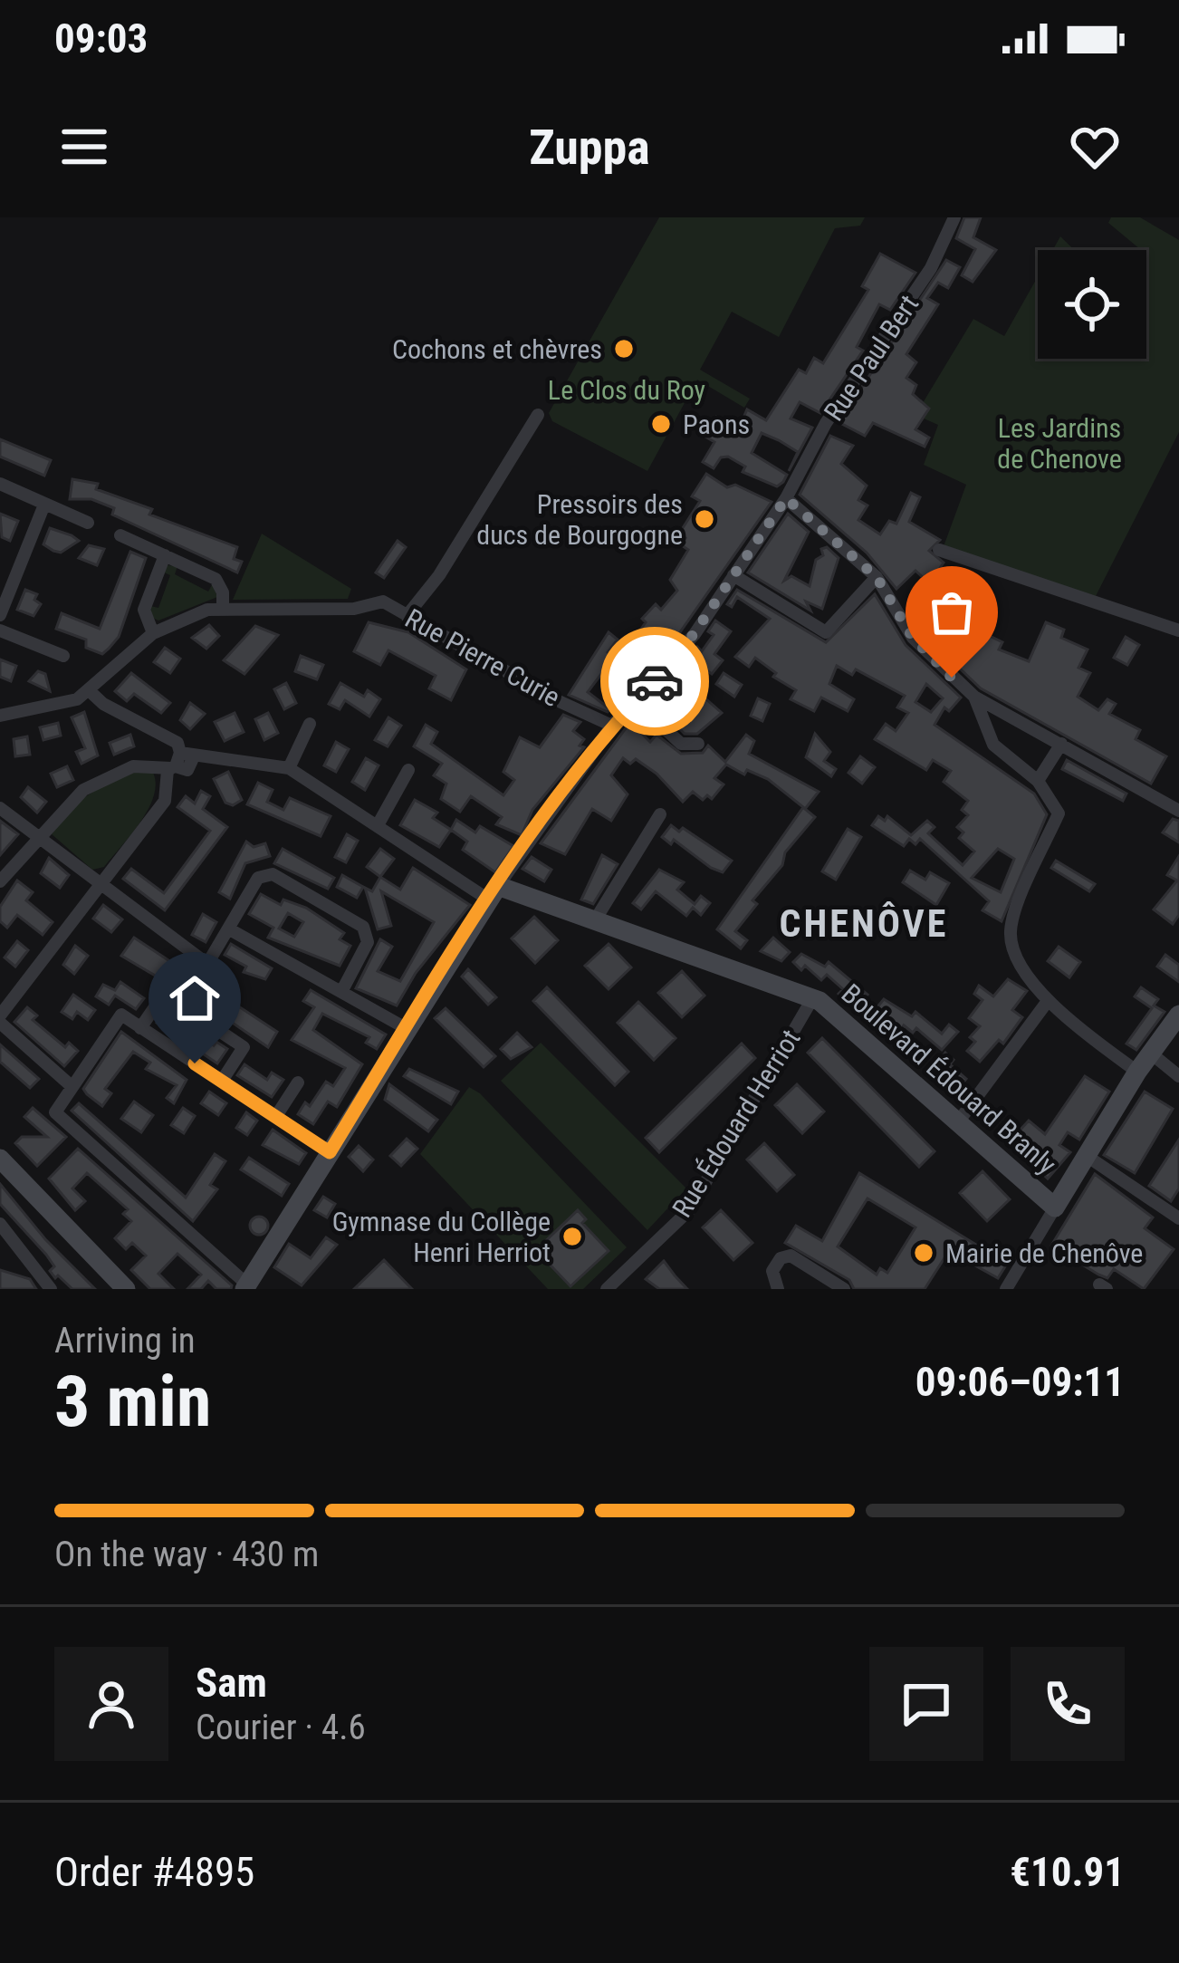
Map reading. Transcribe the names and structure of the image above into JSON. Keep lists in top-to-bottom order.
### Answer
{
  "streets": {
    "street": [
      "Rue Paul Bert",
      "Rue Pierre Curie",
      "Boulevard Édouard Branly",
      "Rue Édouard Herriot"
    ]
  },
  "crossings": [
    ["Rue Paul Bert", "Rue Pierre Curie"],
    ["Rue Paul Bert", "Boulevard Édouard Branly"],
    ["Boulevard Édouard Branly", "Rue Édouard Herriot"]
  ],
  "districts": ["CHENÔVE"],
  "parks": ["Le Clos du Roy", "Les Jardins de Chenove"],
  "places": [
    "Cochons et chèvres",
    "Paons",
    "Pressoirs des ducs de Bourgogne",
    "Gymnase du Collège Henri Herriot",
    "Mairie de Chenôve"
  ],
  "page": {
    "status": "09:03",
    "header": "Zuppa",
    "heading": ["3 min", "Arriving in", "09:06–09:11"],
    "panel": [
      "Sam",
      "Courier · 4.6",
      "Order #4895",
      "€10.91"
    ],
    "bar": "On the way · 430 m"
  }
}
